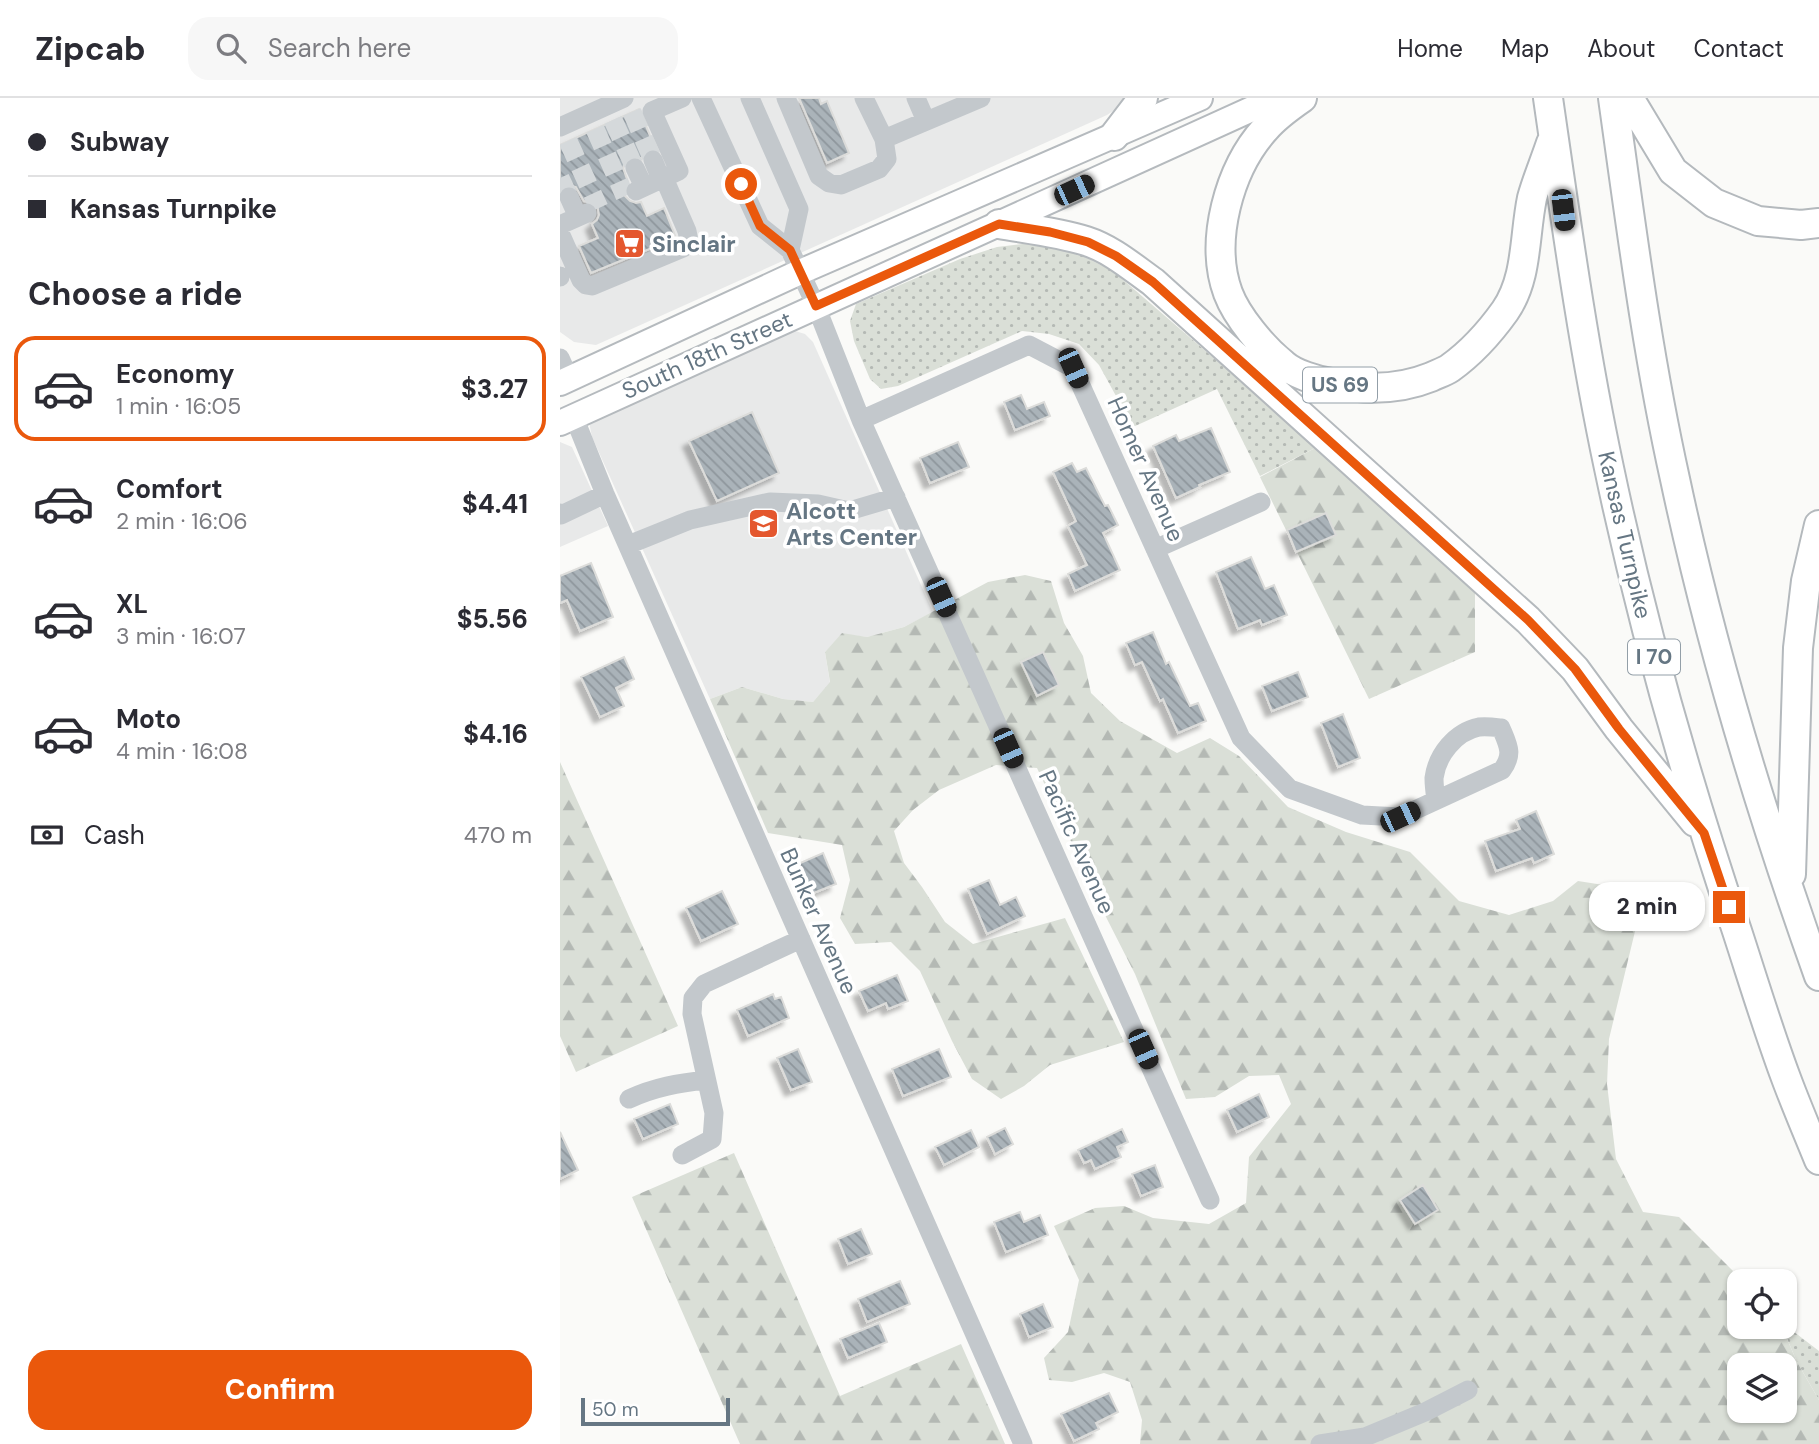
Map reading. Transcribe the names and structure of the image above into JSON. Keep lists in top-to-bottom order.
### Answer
{
  "streets": {
    "highway": ["US 69", "Kansas Turnpike", "I 70"],
    "main road": ["South 18th Street"],
    "street": ["Homer Avenue", "Pacific Avenue", "Bunker Avenue"]
  },
  "crossings": [
    ["South 18th Street", "Pacific Avenue"],
    ["South 18th Street", "Bunker Avenue"],
    ["US 69", "Kansas Turnpike"],
    ["Homer Avenue", "Pacific Avenue"]
  ],
  "places": {
    "supermarket": ["Sinclair"],
    "school or university": ["Alcott Arts Center"]
  },
  "scale_bar": "50 m",
  "page": {
    "header": "Zipcab",
    "search": "Search here",
    "nav": [
      "Home",
      "Map",
      "About",
      "Contact"
    ],
    "banner": ["Subway", "Kansas Turnpike"],
    "heading": "Choose a ride",
    "list": [
      {
        "name": "Economy",
        "note": "1 min · 16:05",
        "value": "$3.27"
      },
      {
        "name": "Comfort",
        "note": "2 min · 16:06",
        "value": "$4.41"
      },
      {
        "name": "XL",
        "note": "3 min · 16:07",
        "value": "$5.56"
      },
      {
        "name": "Moto",
        "note": "4 min · 16:08",
        "value": "$4.16"
      }
    ],
    "pay": ["Cash", "470 m"],
    "bubble": "2 min",
    "buttons": "Confirm",
    "scale": "50 m"
  }
}
